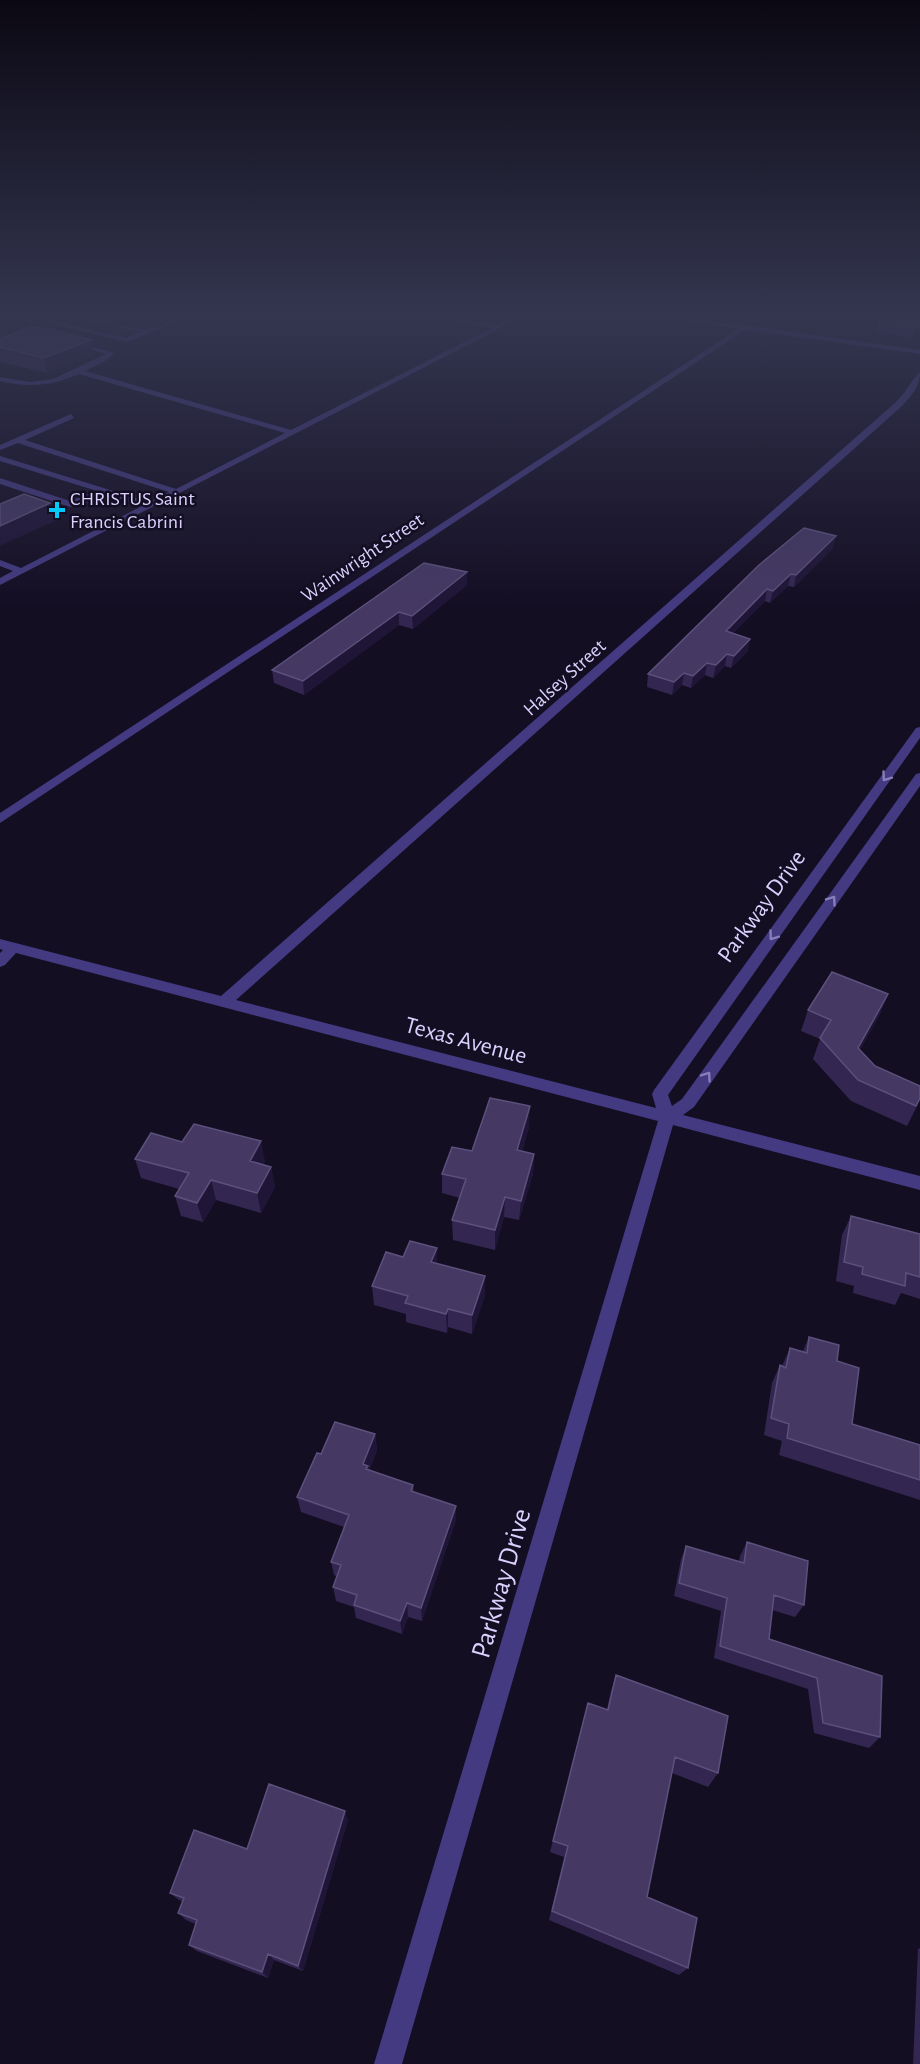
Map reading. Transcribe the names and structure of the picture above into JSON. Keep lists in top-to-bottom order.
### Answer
{
  "streets": {
    "street": [
      "Wainwright Street",
      "Halsey Street",
      "Parkway Drive",
      "Texas Avenue"
    ]
  },
  "crossings": [
    ["Halsey Street", "Texas Avenue"],
    ["Parkway Drive", "Texas Avenue"]
  ],
  "places": {
    "health": ["CHRISTUS Saint Francis Cabrini"]
  }
}
